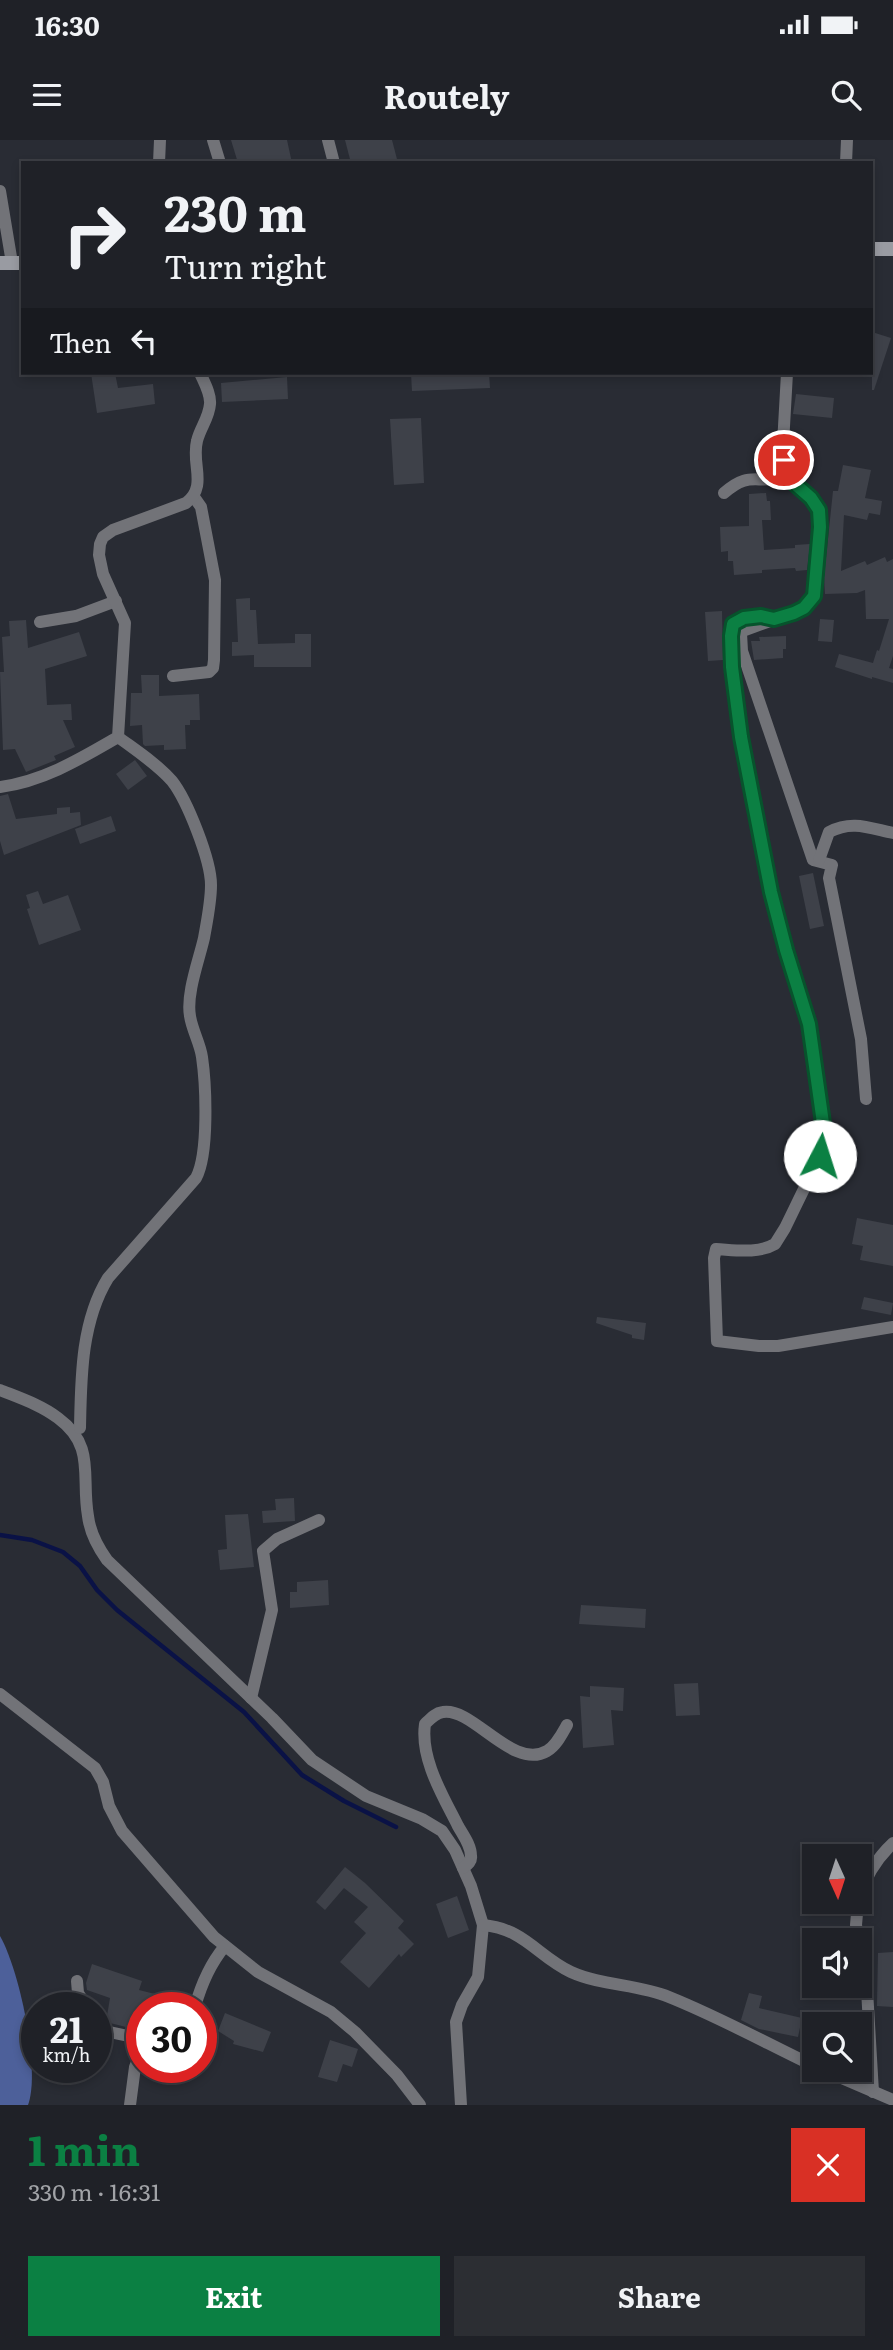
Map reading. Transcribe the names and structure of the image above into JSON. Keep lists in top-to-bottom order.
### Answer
{
  "north": "bottom",
  "page": {
    "status": "16:30",
    "header": "Routely",
    "turn": ["230 m", "Turn right"],
    "then": "Then",
    "speed": "21 km/h",
    "limit": "30",
    "heading": ["1 min", "330 m · 16:31"],
    "buttons": ["Exit", "Share"]
  }
}
